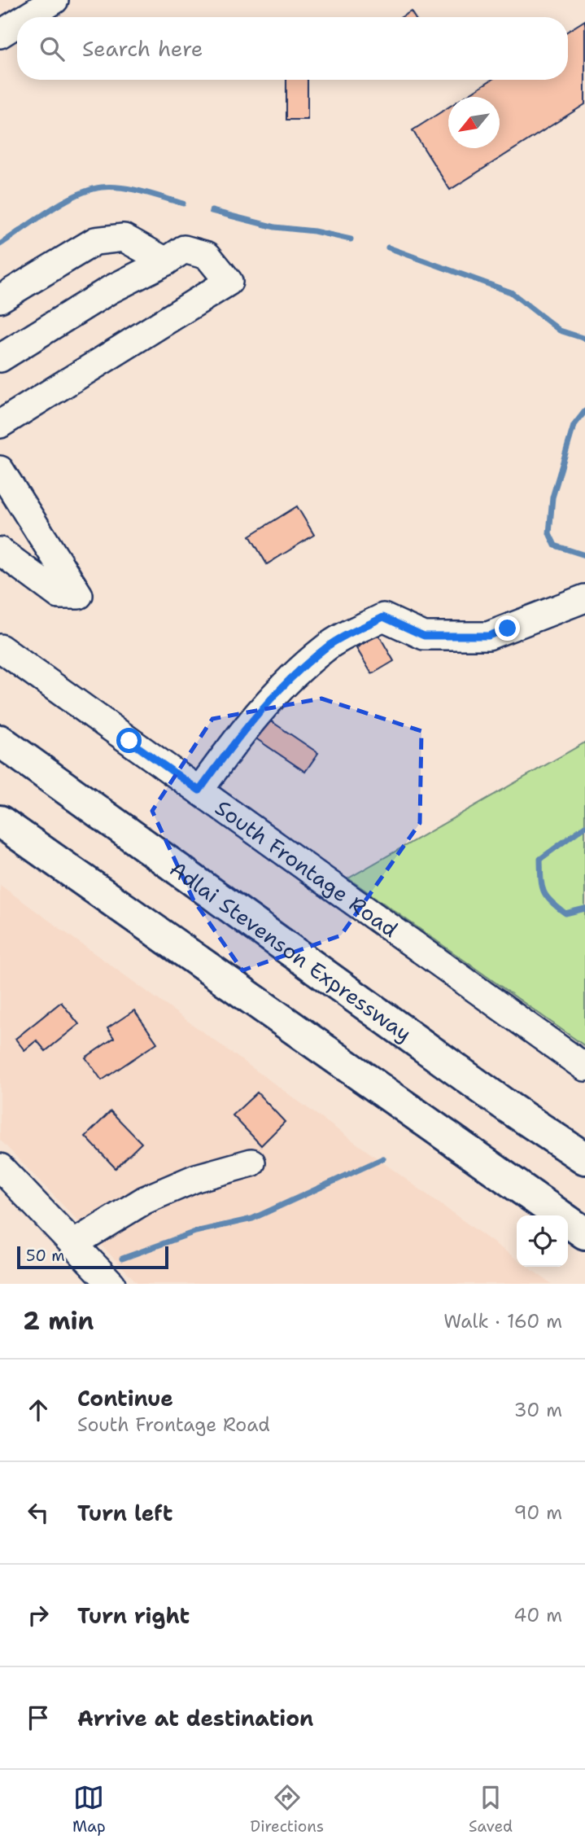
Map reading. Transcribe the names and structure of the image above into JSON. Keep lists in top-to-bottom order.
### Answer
{
  "streets": {
    "highway": ["Adlai Stevenson Expressway"],
    "street": ["South Frontage Road"]
  },
  "scale_bar": "50 m",
  "north": "bottom left",
  "page": {
    "search": "Search here",
    "scale": "50 m",
    "heading": ["2 min", "Walk · 160 m"],
    "list": [
      ["Continue", "South Frontage Road", "30 m"],
      ["Turn left", "90 m"],
      ["Turn right", "40 m"],
      "Arrive at destination"
    ],
    "nav": ["Map", "Directions", "Saved"]
  }
}
